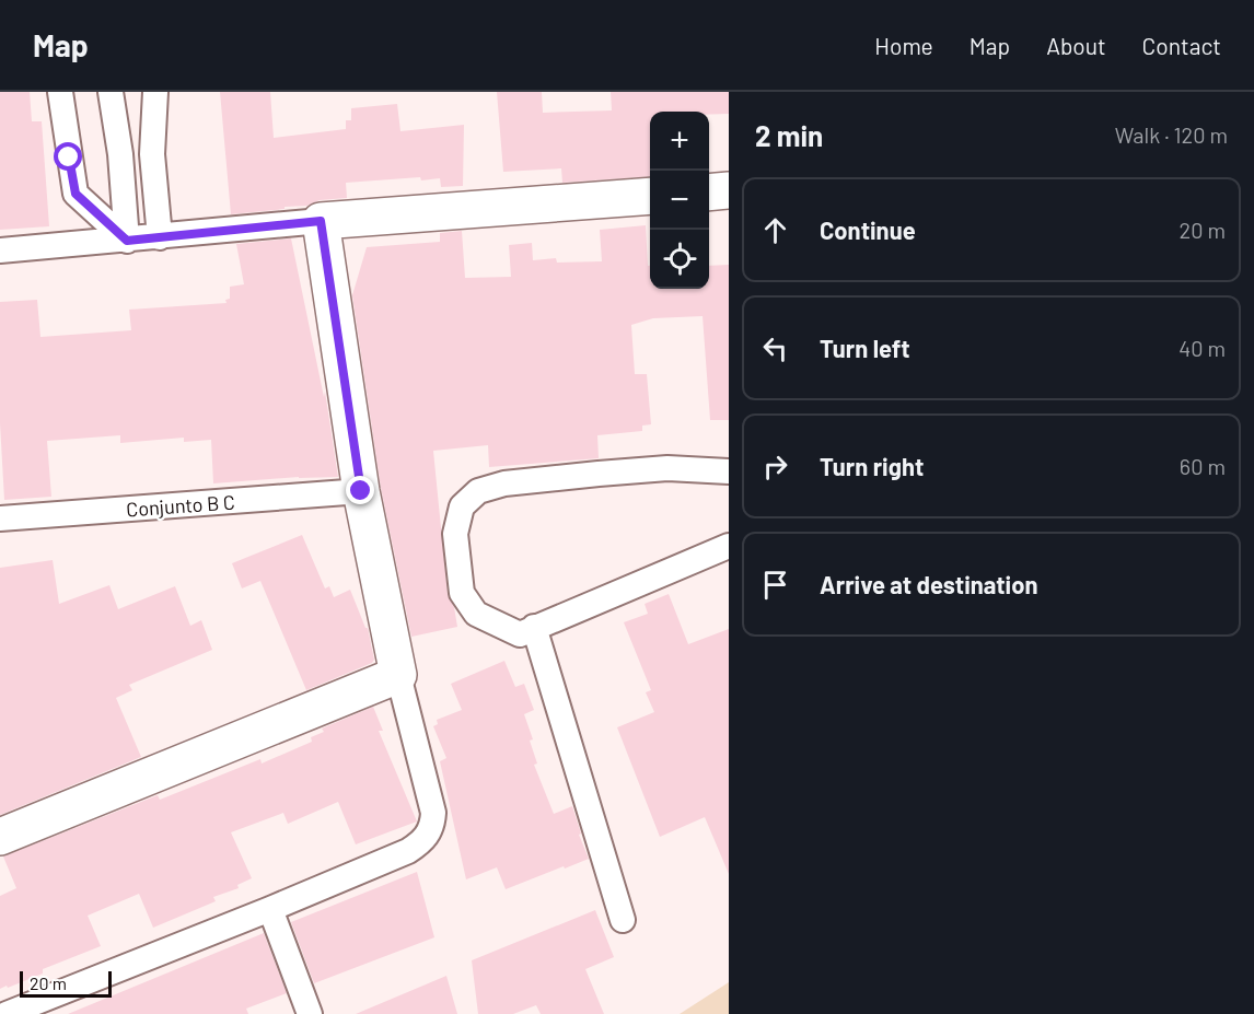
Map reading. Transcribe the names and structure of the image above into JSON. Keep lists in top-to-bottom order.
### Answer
{
  "streets": {
    "street": ["Conjunto B C"]
  },
  "scale_bar": "20 m",
  "page": {
    "header": "Map",
    "nav": [
      "Home",
      "Map",
      "About",
      "Contact"
    ],
    "heading": ["2 min", "Walk · 120 m"],
    "map_buttons": ["+", "−"],
    "list": [
      ["Continue", "20 m"],
      ["Turn left", "40 m"],
      ["Turn right", "60 m"],
      "Arrive at destination"
    ],
    "scale": "20 m"
  }
}
